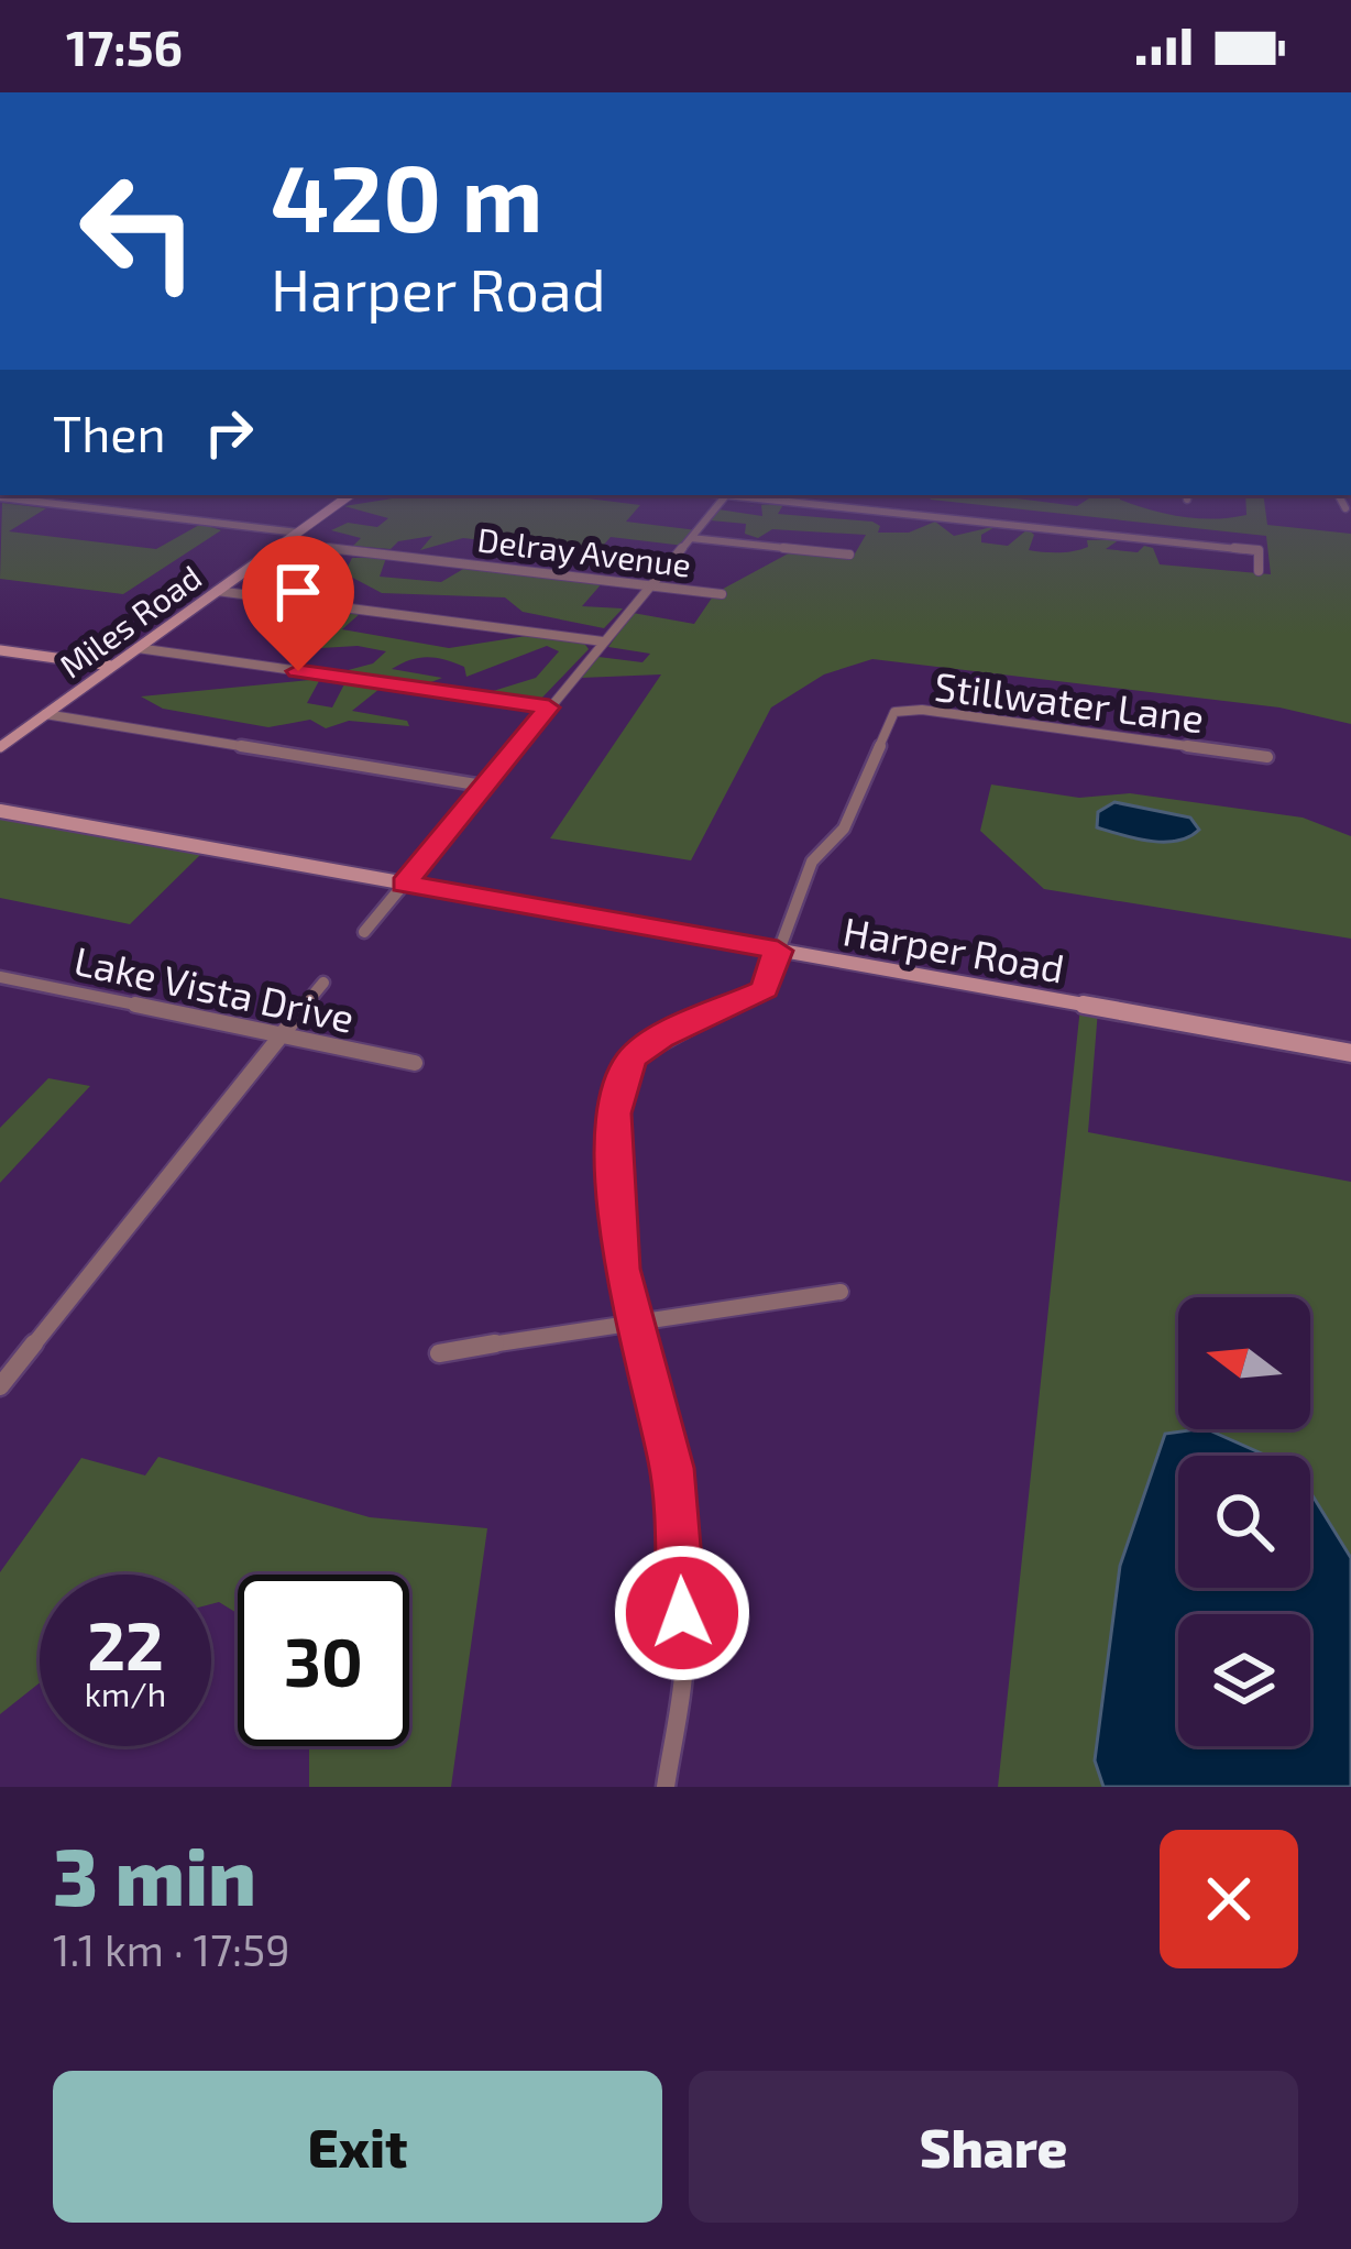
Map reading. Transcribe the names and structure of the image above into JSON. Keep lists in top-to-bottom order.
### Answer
{
  "streets": {
    "street": [
      "Delray Avenue",
      "Miles Road",
      "Stillwater Lane",
      "Harper Road",
      "Lake Vista Drive"
    ]
  },
  "crossings": [
    ["Delray Avenue", "Miles Road"],
    ["Stillwater Lane", "Harper Road"]
  ],
  "north": "left",
  "page": {
    "status": "17:56",
    "turn": ["420 m", "Harper Road"],
    "then": "Then",
    "speed": "22 km/h",
    "limit": "30",
    "heading": ["3 min", "1.1 km · 17:59"],
    "buttons": ["Exit", "Share"]
  }
}
